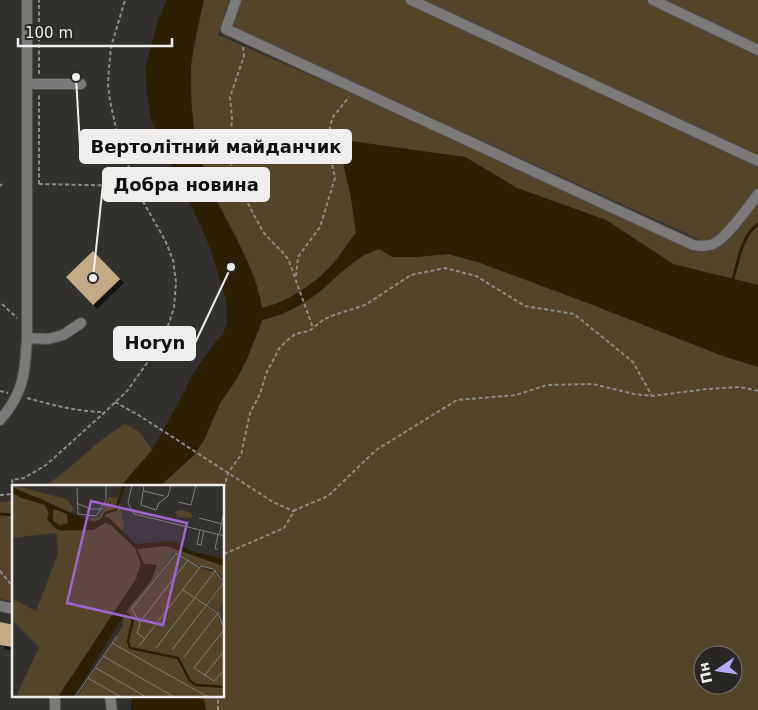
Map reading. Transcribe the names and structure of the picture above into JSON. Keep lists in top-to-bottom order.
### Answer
{
  "places": ["Вертолітний майданчик", "Horyn", "Добра новина"],
  "scale_bar": "100 m",
  "north": "left"
}
